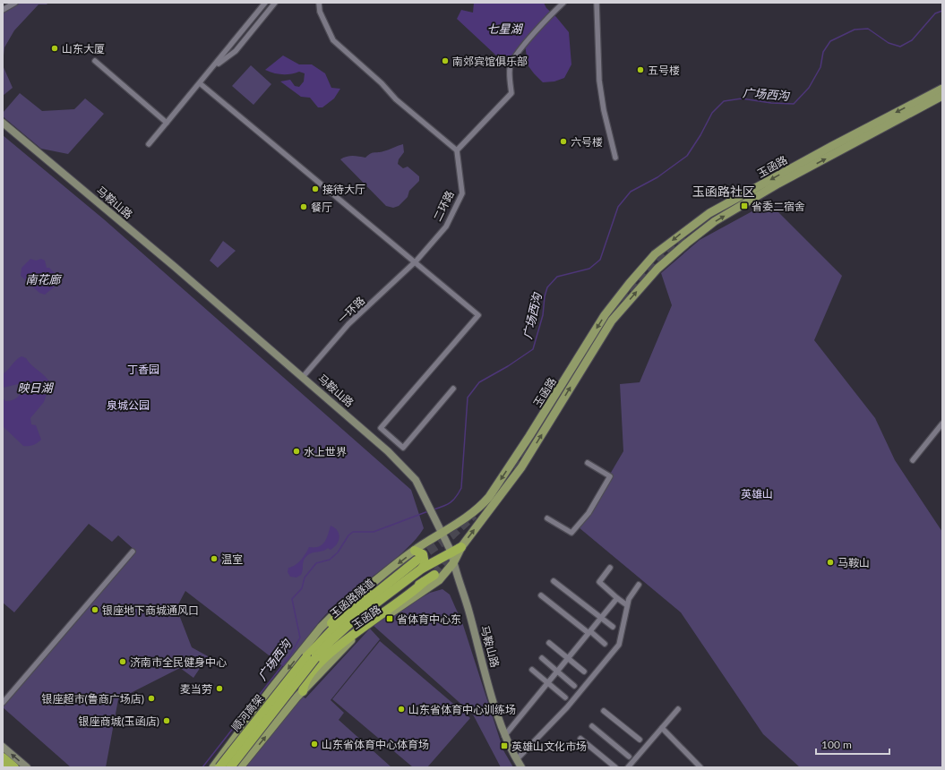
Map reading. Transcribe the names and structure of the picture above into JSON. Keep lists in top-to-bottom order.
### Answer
{
  "streets": {
    "highway": ["玉函路隧道", "顺河高架"],
    "main road": ["玉函路", "马鞍山路"],
    "street": ["二环路", "一环路"]
  },
  "crossings": [
    ["玉函路", "马鞍山路"],
    ["马鞍山路", "一环路"],
    ["二环路", "一环路"],
    ["玉函路隧道", "顺河高架"]
  ],
  "districts": ["玉函路社区"],
  "water": [
    "七星湖",
    "广场西沟",
    "南花廊",
    "映日湖"
  ],
  "parks": ["丁香园", "泉城公园", "英雄山"],
  "places": {
    "other": [
      "山东大厦",
      "南郊宾馆俱乐部",
      "五号楼",
      "六号楼",
      "接待大厅",
      "餐厅",
      "水上世界",
      "温室",
      "马鞍山",
      "银座地下商城通风口",
      "济南市全民健身中心",
      "麦当劳",
      "银座超市(鲁商广场店)",
      "山东省体育中心训练场",
      "银座商城(玉函店)",
      "山东省体育中心体育场"
    ],
    "transit": ["省委二宿舍", "省体育中心东", "英雄山文化市场"]
  },
  "scale_bar": "100 m"
}
